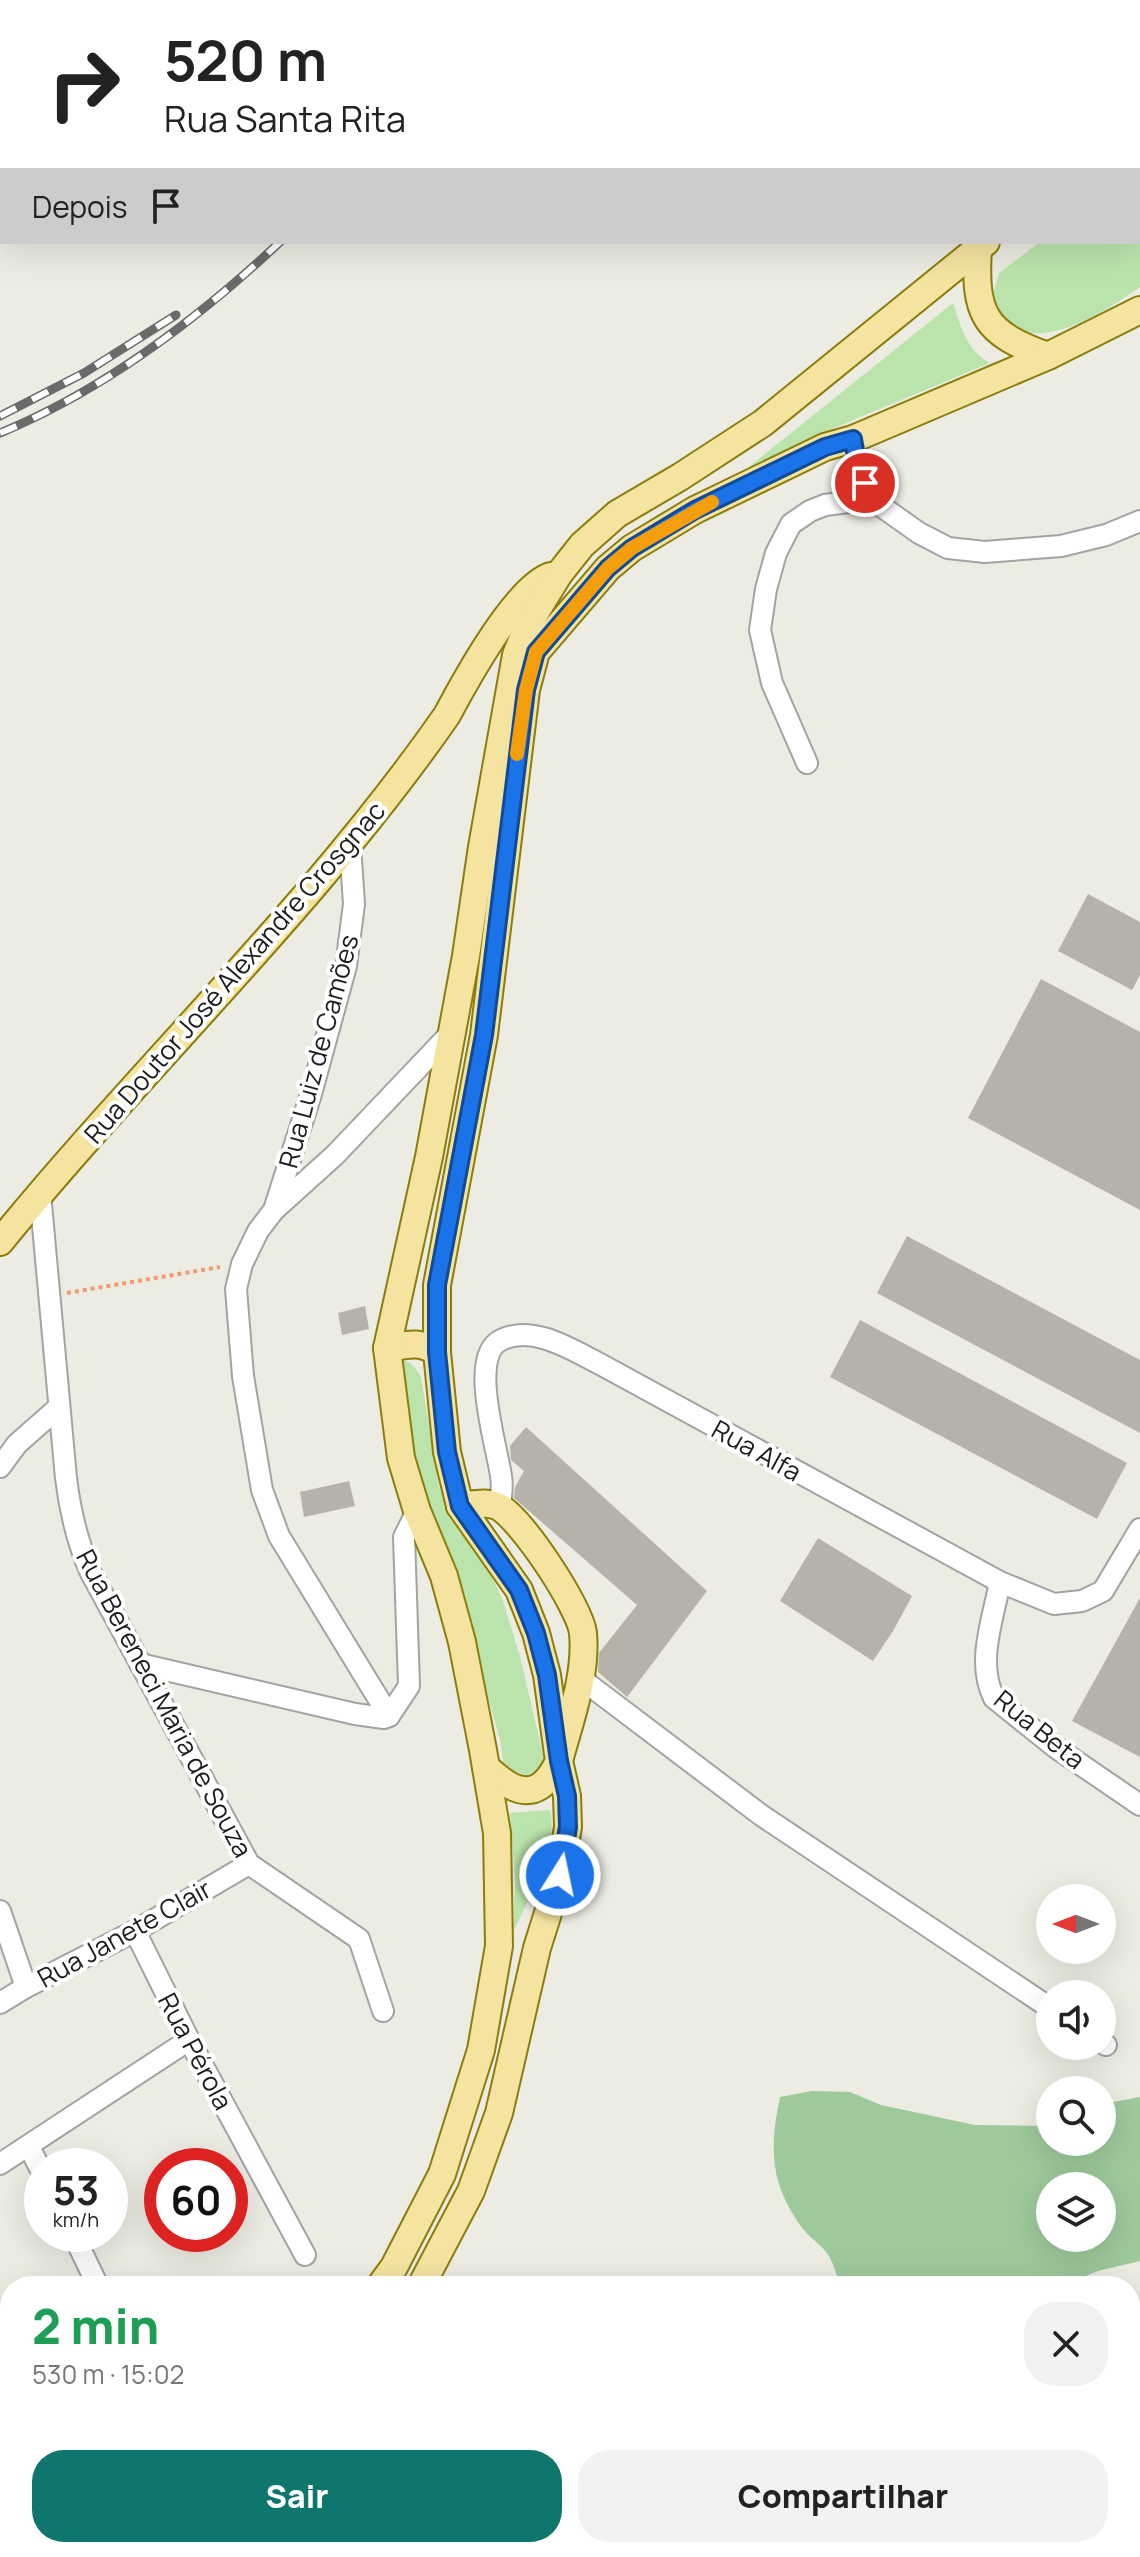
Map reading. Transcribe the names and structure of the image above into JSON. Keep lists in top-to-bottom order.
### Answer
{
  "streets": {
    "main road": ["Rua Doutor José Alexandre Crosgnac"],
    "street": [
      "Rua Luiz de Camões",
      "Rua Alfa",
      "Rua Bereneci Maria de Souza",
      "Rua Beta",
      "Rua Janete Clair",
      "Rua Pérola"
    ]
  },
  "crossings": [
    ["Rua Doutor José Alexandre Crosgnac", "Rua Luiz de Camões"],
    ["Rua Doutor José Alexandre Crosgnac", "Rua Bereneci Maria de Souza"],
    ["Rua Alfa", "Rua Beta"],
    ["Rua Bereneci Maria de Souza", "Rua Janete Clair"],
    ["Rua Janete Clair", "Rua Pérola"]
  ],
  "north": "left",
  "page": {
    "turn": ["520 m", "Rua Santa Rita"],
    "then": "Depois",
    "speed": "53 km/h",
    "limit": "60",
    "heading": ["2 min", "530 m · 15:02"],
    "buttons": ["Sair", "Compartilhar"]
  }
}
